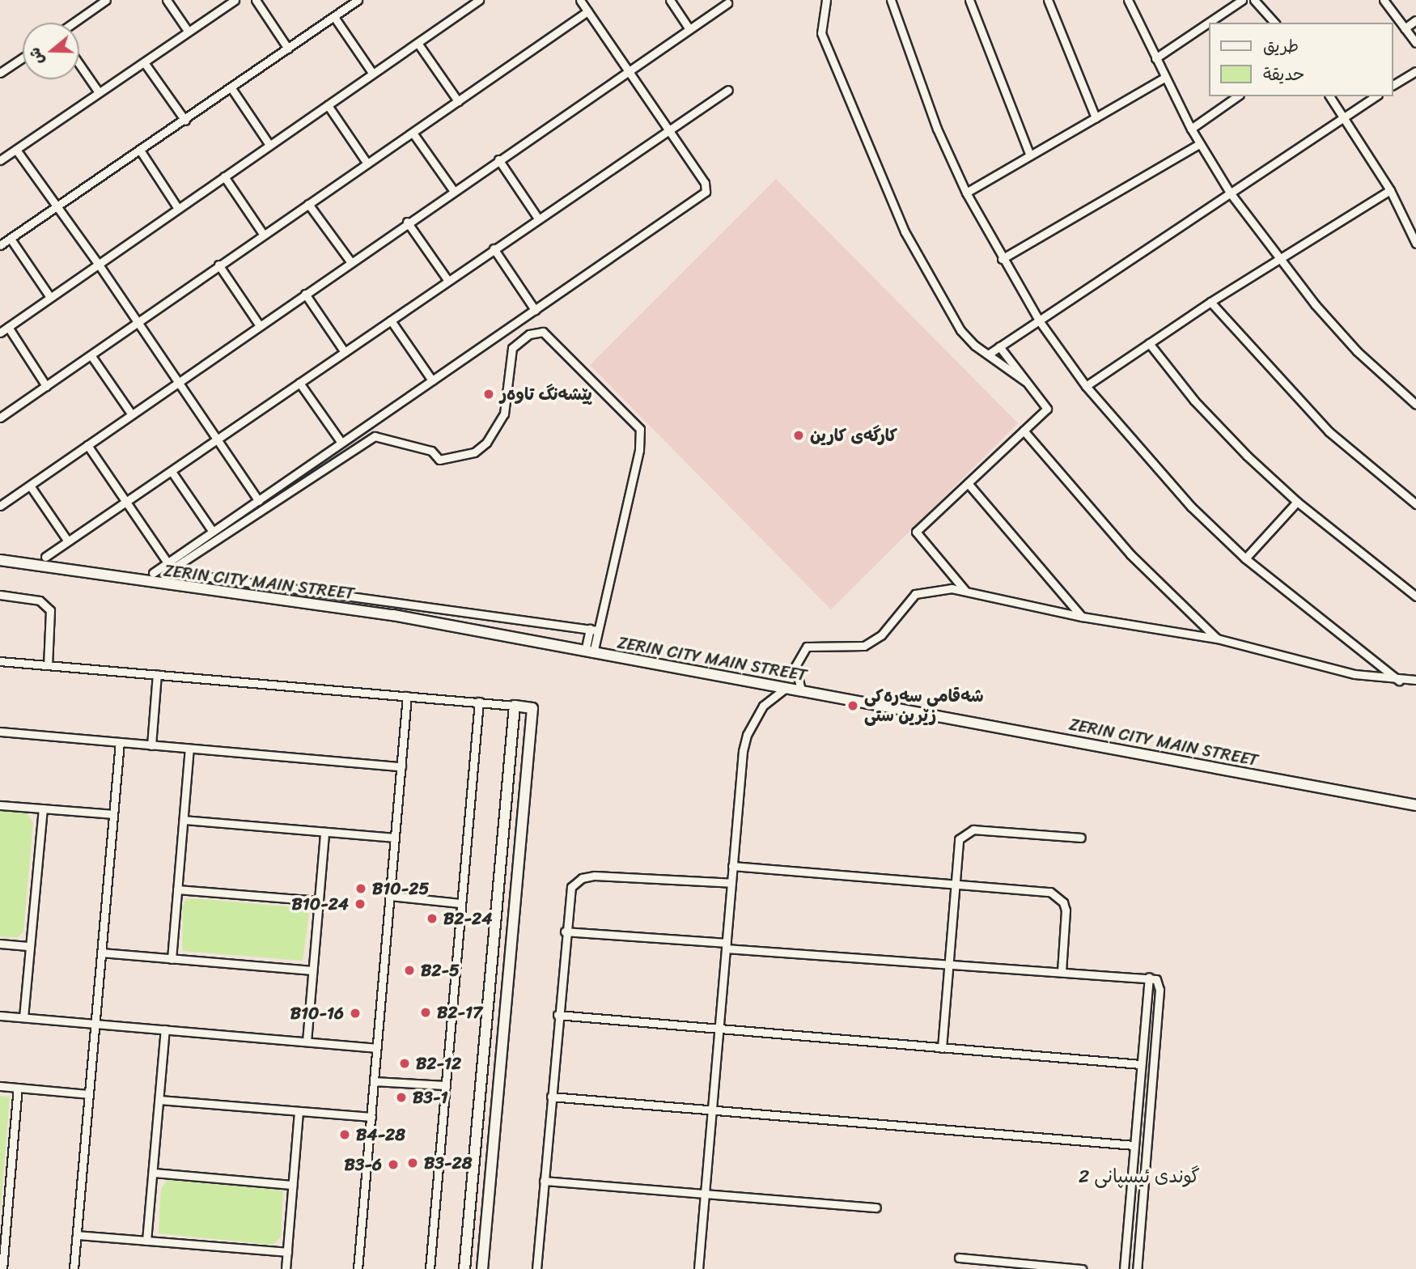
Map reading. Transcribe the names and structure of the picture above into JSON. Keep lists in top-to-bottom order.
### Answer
{
  "streets": {
    "street": ["ZERIN CITY MAIN STREET"]
  },
  "districts": ["گوندی ئیسپانی 2"],
  "places": [
    "پێشەنگ تاوەر",
    "کارگەی کارین",
    "شەقامی سەرەکی زێرین ستی",
    "B10-25",
    "B10-24",
    "B2-24",
    "B2-5",
    "B2-17",
    "B10-16",
    "B2-12",
    "B3-1",
    "B4-28",
    "B3-28",
    "B3-6"
  ],
  "legend": ["طريق", "حديقة"],
  "north": "left"
}
